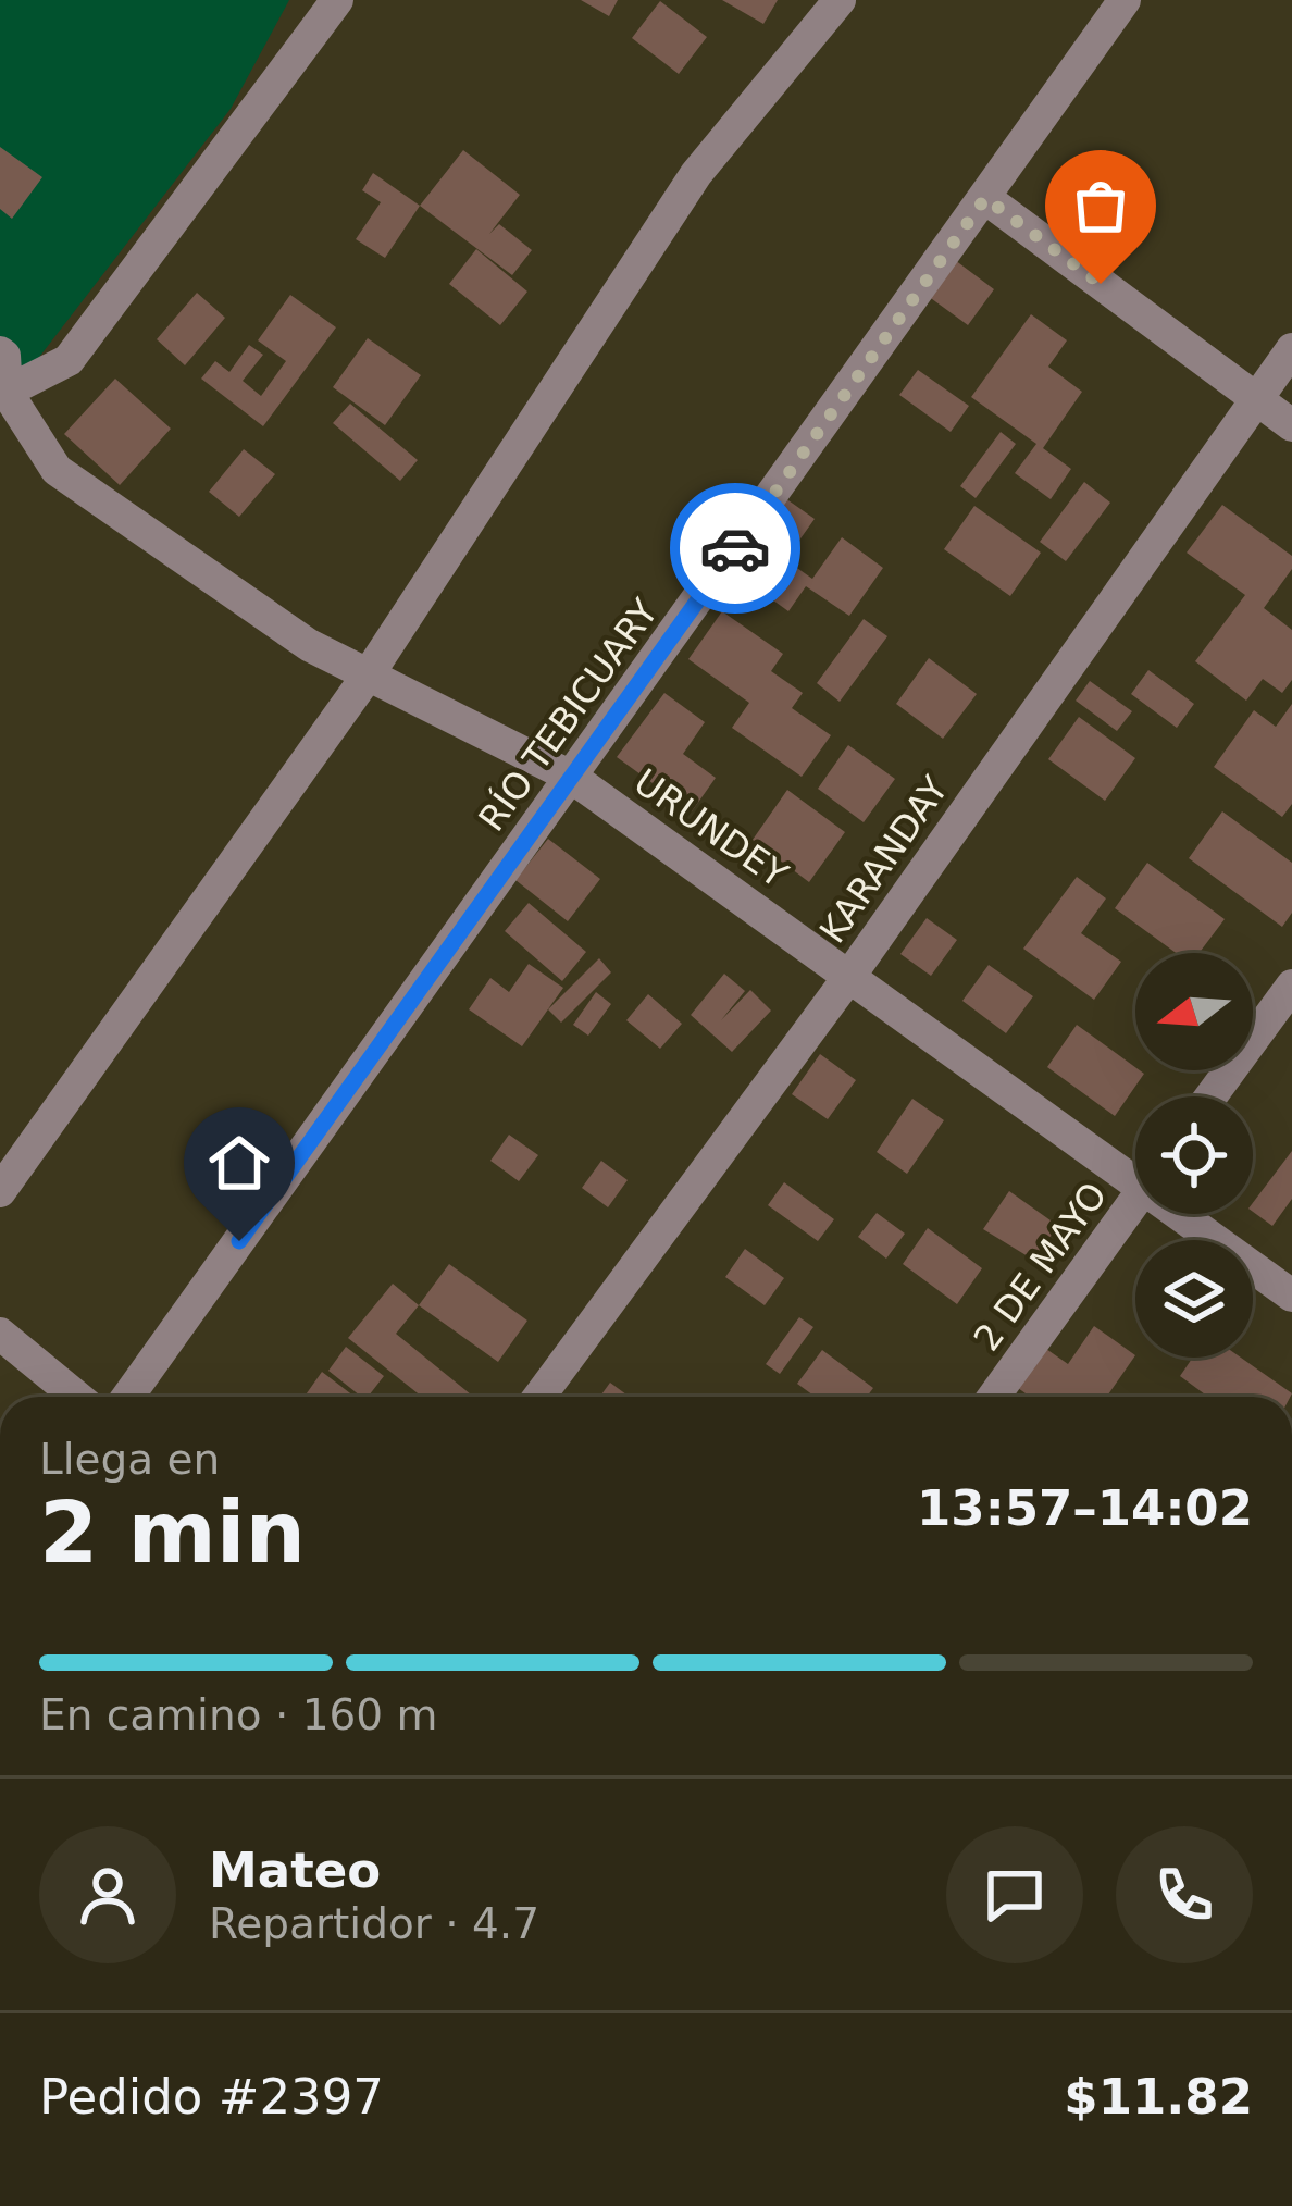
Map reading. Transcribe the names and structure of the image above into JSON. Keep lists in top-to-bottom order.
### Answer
{
  "streets": {
    "street": [
      "RÍO TEBICUARY",
      "URUNDEY",
      "KARANDAY",
      "2 DE MAYO"
    ]
  },
  "crossings": [
    ["RÍO TEBICUARY", "URUNDEY"],
    ["URUNDEY", "KARANDAY"]
  ],
  "north": "left",
  "page": {
    "heading": ["2 min", "Llega en", "13:57–14:02"],
    "panel": [
      "Mateo",
      "Repartidor · 4.7",
      "Pedido #2397",
      "$11.82"
    ],
    "bar": "En camino · 160 m"
  }
}
